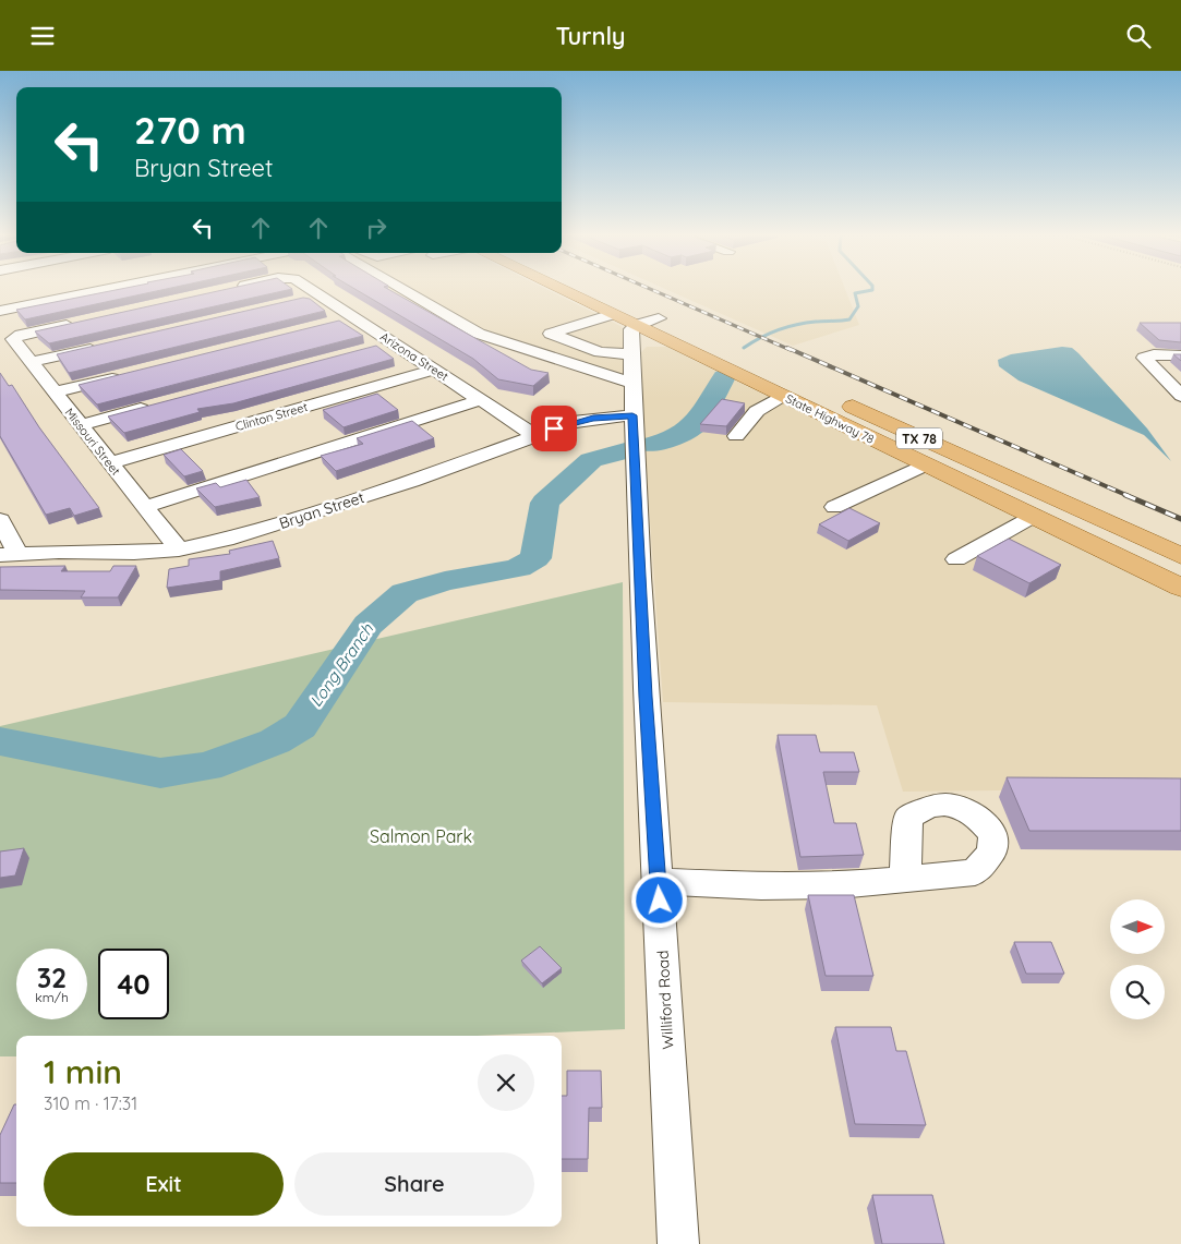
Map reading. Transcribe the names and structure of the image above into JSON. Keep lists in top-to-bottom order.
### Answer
{
  "streets": {
    "main road": ["State Highway 78", "TX 78"],
    "street": [
      "Arizona Street",
      "Clinton Street",
      "Missouri Street",
      "Bryan Street",
      "Williford Road"
    ]
  },
  "crossings": [
    ["Arizona Street", "Clinton Street"],
    ["Arizona Street", "Bryan Street"],
    ["Clinton Street", "Missouri Street"],
    ["State Highway 78", "Williford Road"],
    ["Missouri Street", "Bryan Street"],
    ["Bryan Street", "Williford Road"]
  ],
  "water": ["Long Branch"],
  "parks": ["Salmon Park"],
  "north": "right",
  "page": {
    "header": "Turnly",
    "turn": ["270 m", "Bryan Street"],
    "speed": "32 km/h",
    "limit": "40",
    "heading": ["1 min", "310 m · 17:31"],
    "buttons": ["Exit", "Share"]
  }
}
